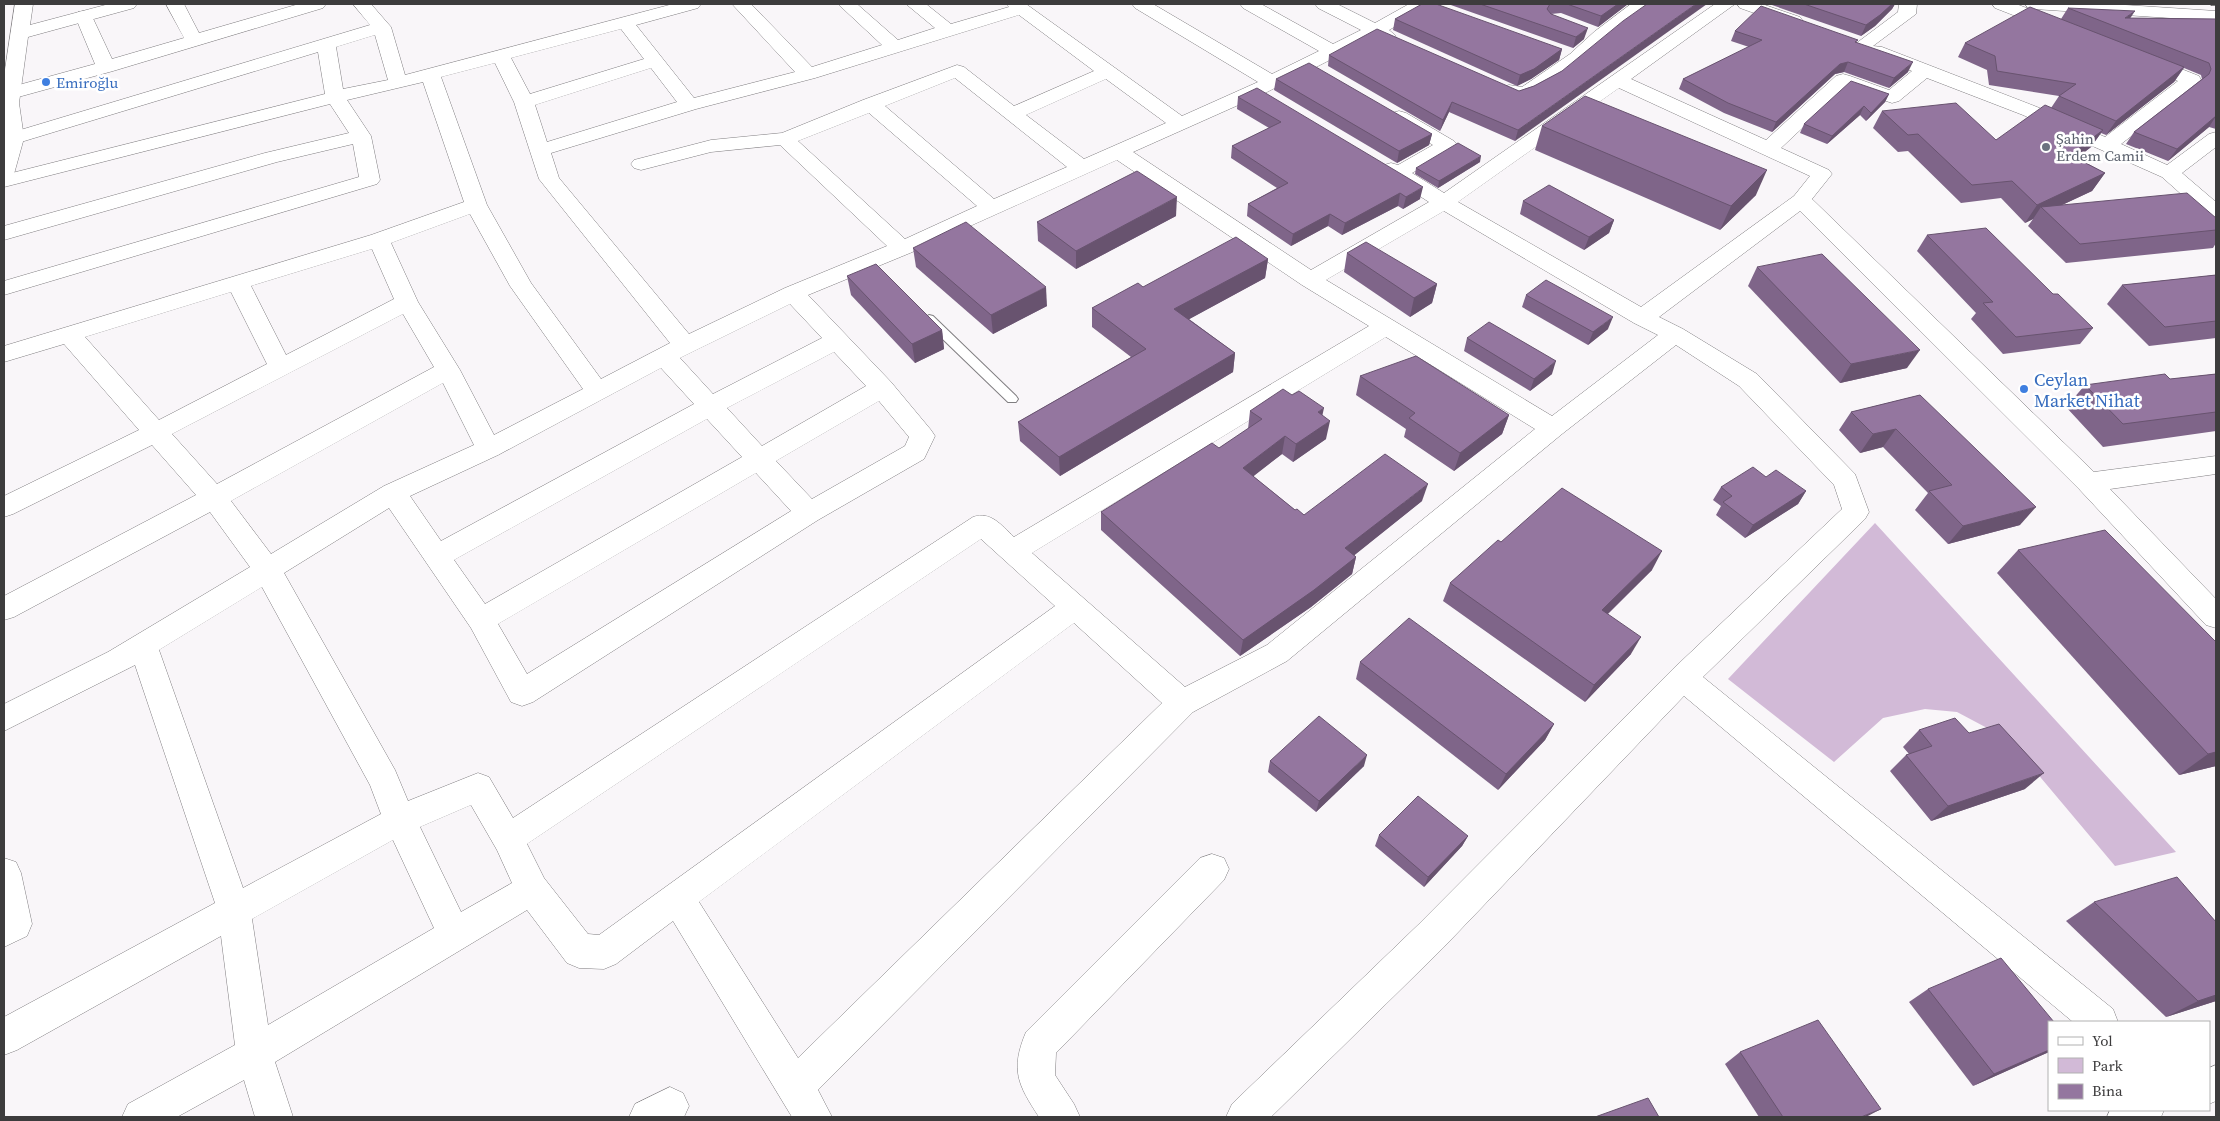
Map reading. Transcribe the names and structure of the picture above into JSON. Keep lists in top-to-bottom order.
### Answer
{
  "places": ["Emiroğlu", "Şahin Erdem Camii", "Ceylan Market Nihat"],
  "legend": ["Yol", "Park", "Bina"]
}
